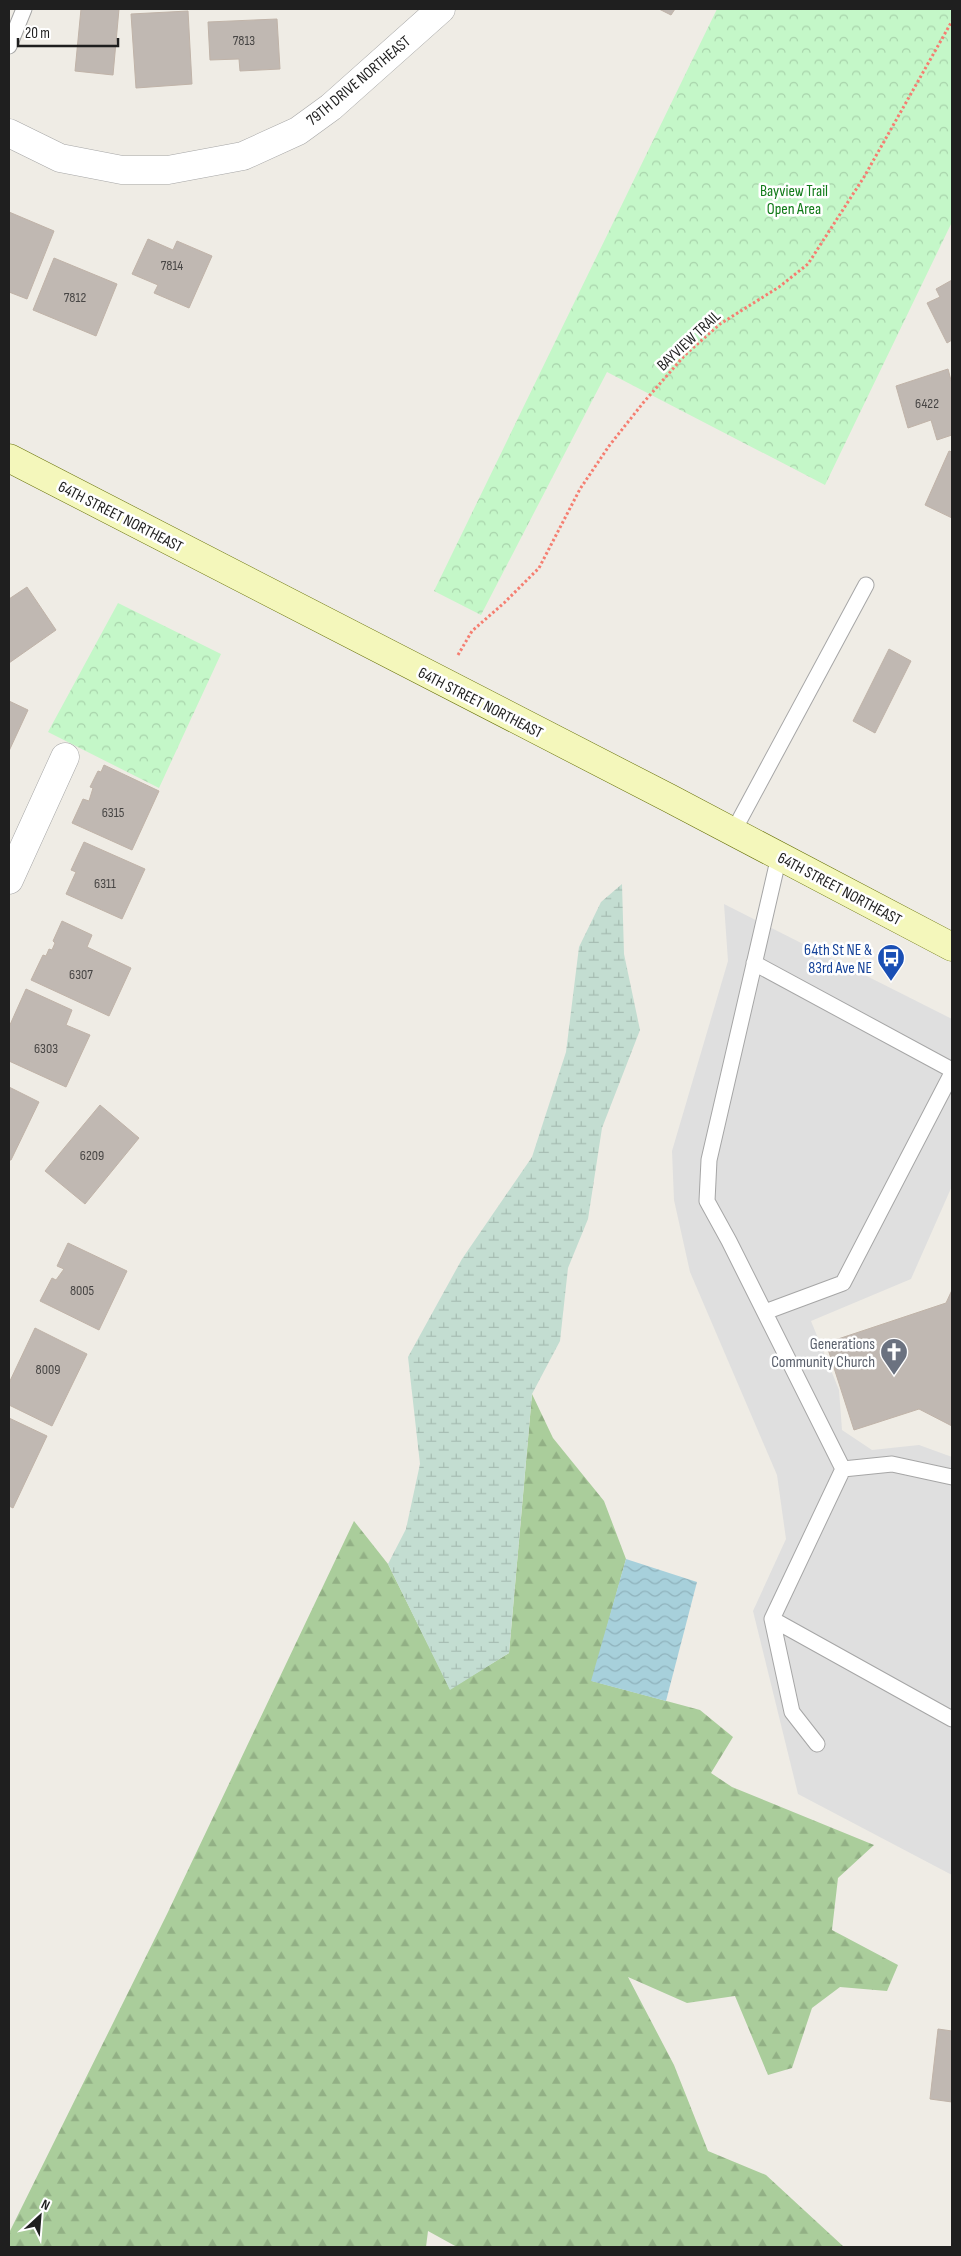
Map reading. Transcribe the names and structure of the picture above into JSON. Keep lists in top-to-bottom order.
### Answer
{
  "streets": {
    "main road": ["64TH STREET NORTHEAST"],
    "street": ["79TH DRIVE NORTHEAST"],
    "path": ["BAYVIEW TRAIL"]
  },
  "crossings": [
    ["BAYVIEW TRAIL", "64TH STREET NORTHEAST"]
  ],
  "parks": ["Bayview Trail Open Area"],
  "places": {
    "bus stop": ["64th St NE & 83rd Ave NE"],
    "church": ["Generations Community Church"]
  },
  "house_numbers": [
    "7813",
    "7814",
    "7812",
    "6422",
    "6315",
    "6311",
    "6307",
    "6303",
    "6209",
    "8005",
    "8009"
  ],
  "scale_bar": "20 m",
  "north": "top right"
}
